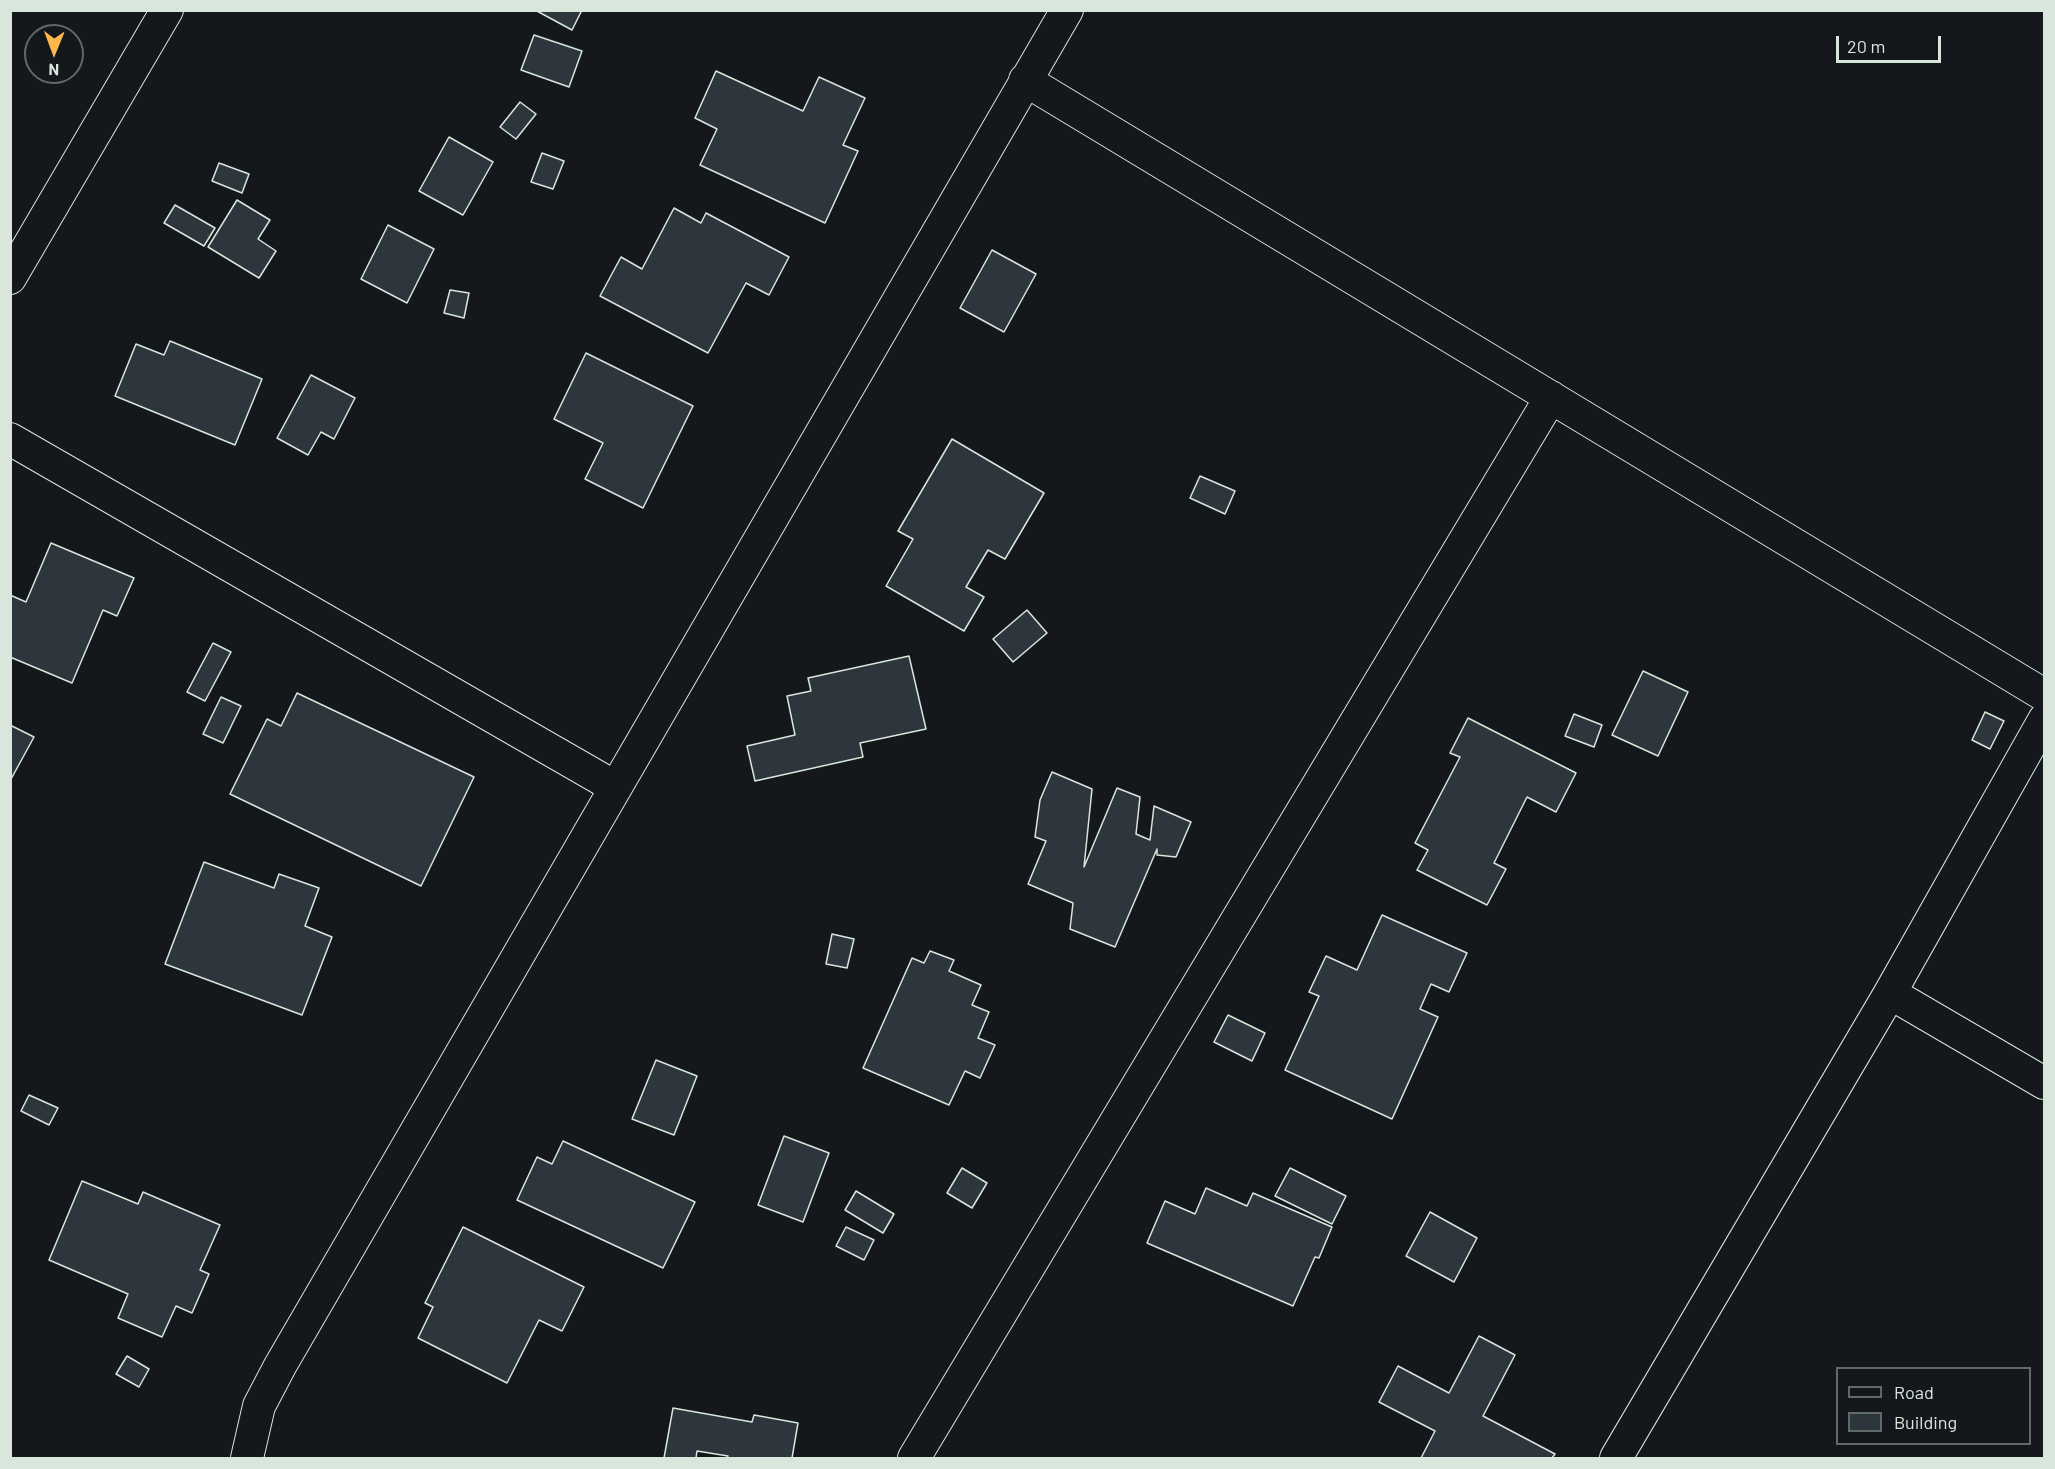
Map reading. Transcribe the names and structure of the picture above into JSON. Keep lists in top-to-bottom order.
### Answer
{
  "legend": ["Road", "Building"],
  "scale_bar": "20 m",
  "north": "bottom"
}
